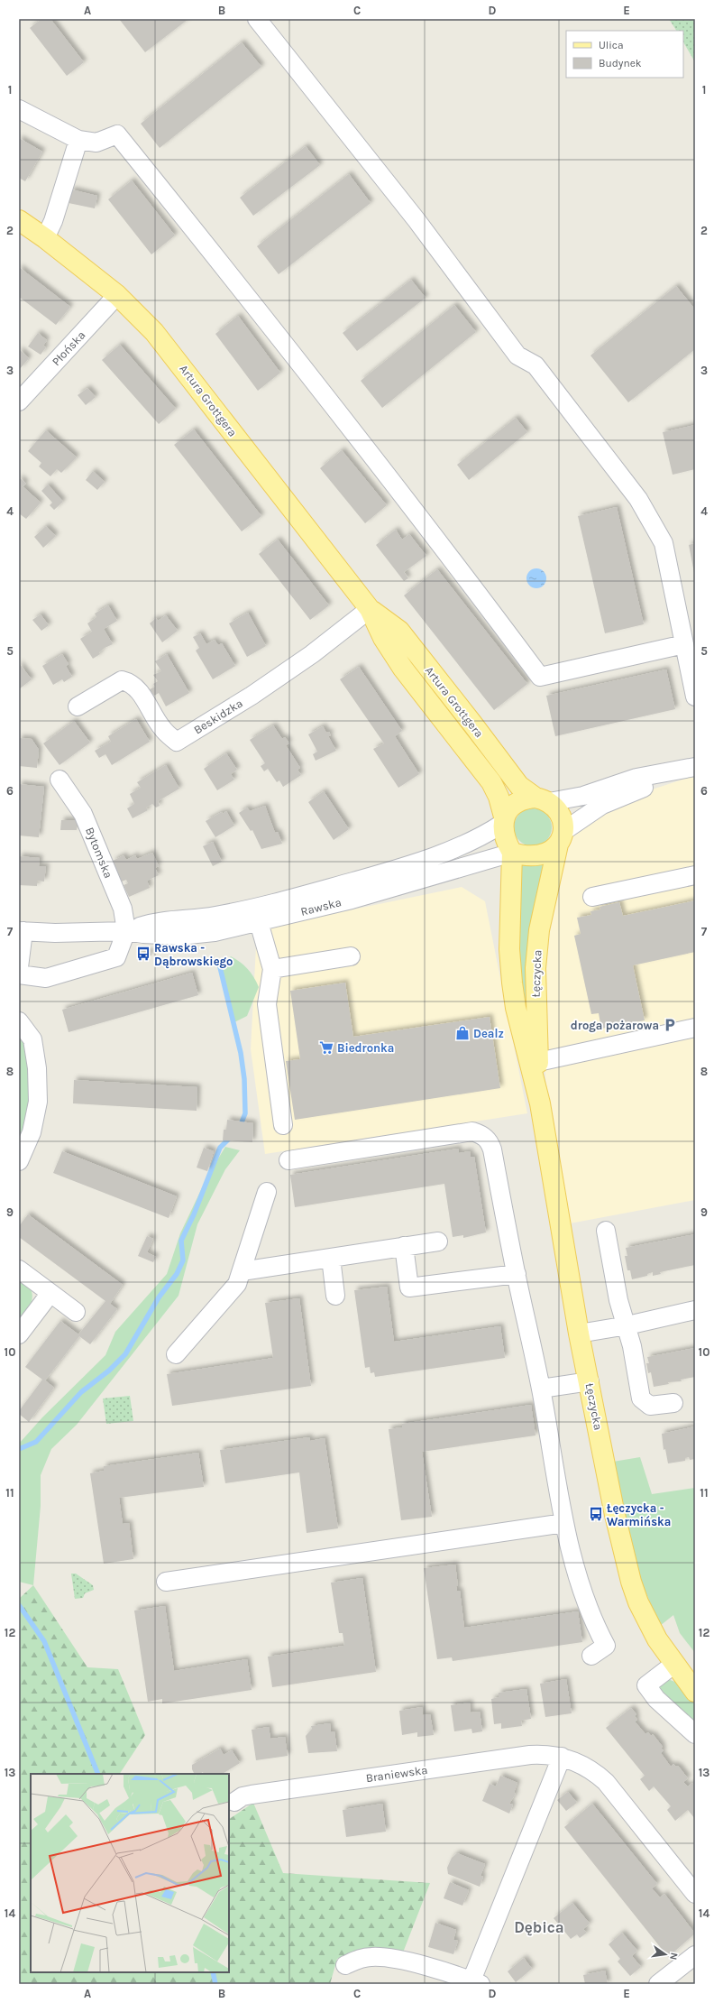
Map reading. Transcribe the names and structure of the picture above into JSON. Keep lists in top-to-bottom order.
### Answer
{
  "streets": {
    "main road": ["Artura Grottgera", "Łęczycka"],
    "street": [
      "Płońska",
      "Beskidzka",
      "Bytomska",
      "Rawska",
      "Braniewska"
    ]
  },
  "crossings": [
    ["Płońska", "Artura Grottgera"],
    ["Artura Grottgera", "Beskidzka"],
    ["Artura Grottgera", "Rawska"],
    ["Artura Grottgera", "Łęczycka"],
    ["Bytomska", "Rawska"],
    ["Rawska", "Łęczycka"]
  ],
  "districts": ["Dębica"],
  "places": {
    "bus stop": ["Rawska - Dąbrowskiego", "Łęczycka - Warmińska"],
    "parking": ["droga pożarowa"],
    "shop": ["Dealz"],
    "supermarket": ["Biedronka"]
  },
  "legend": ["Ulica", "Budynek"],
  "north": "right",
  "grid": {
    "columns": [
      "A",
      "B",
      "C",
      "D",
      "E"
    ],
    "rows": [
      "1",
      "2",
      "3",
      "4",
      "5",
      "6",
      "7",
      "8",
      "9",
      "10",
      "11",
      "12",
      "13",
      "14"
    ]
  }
}
